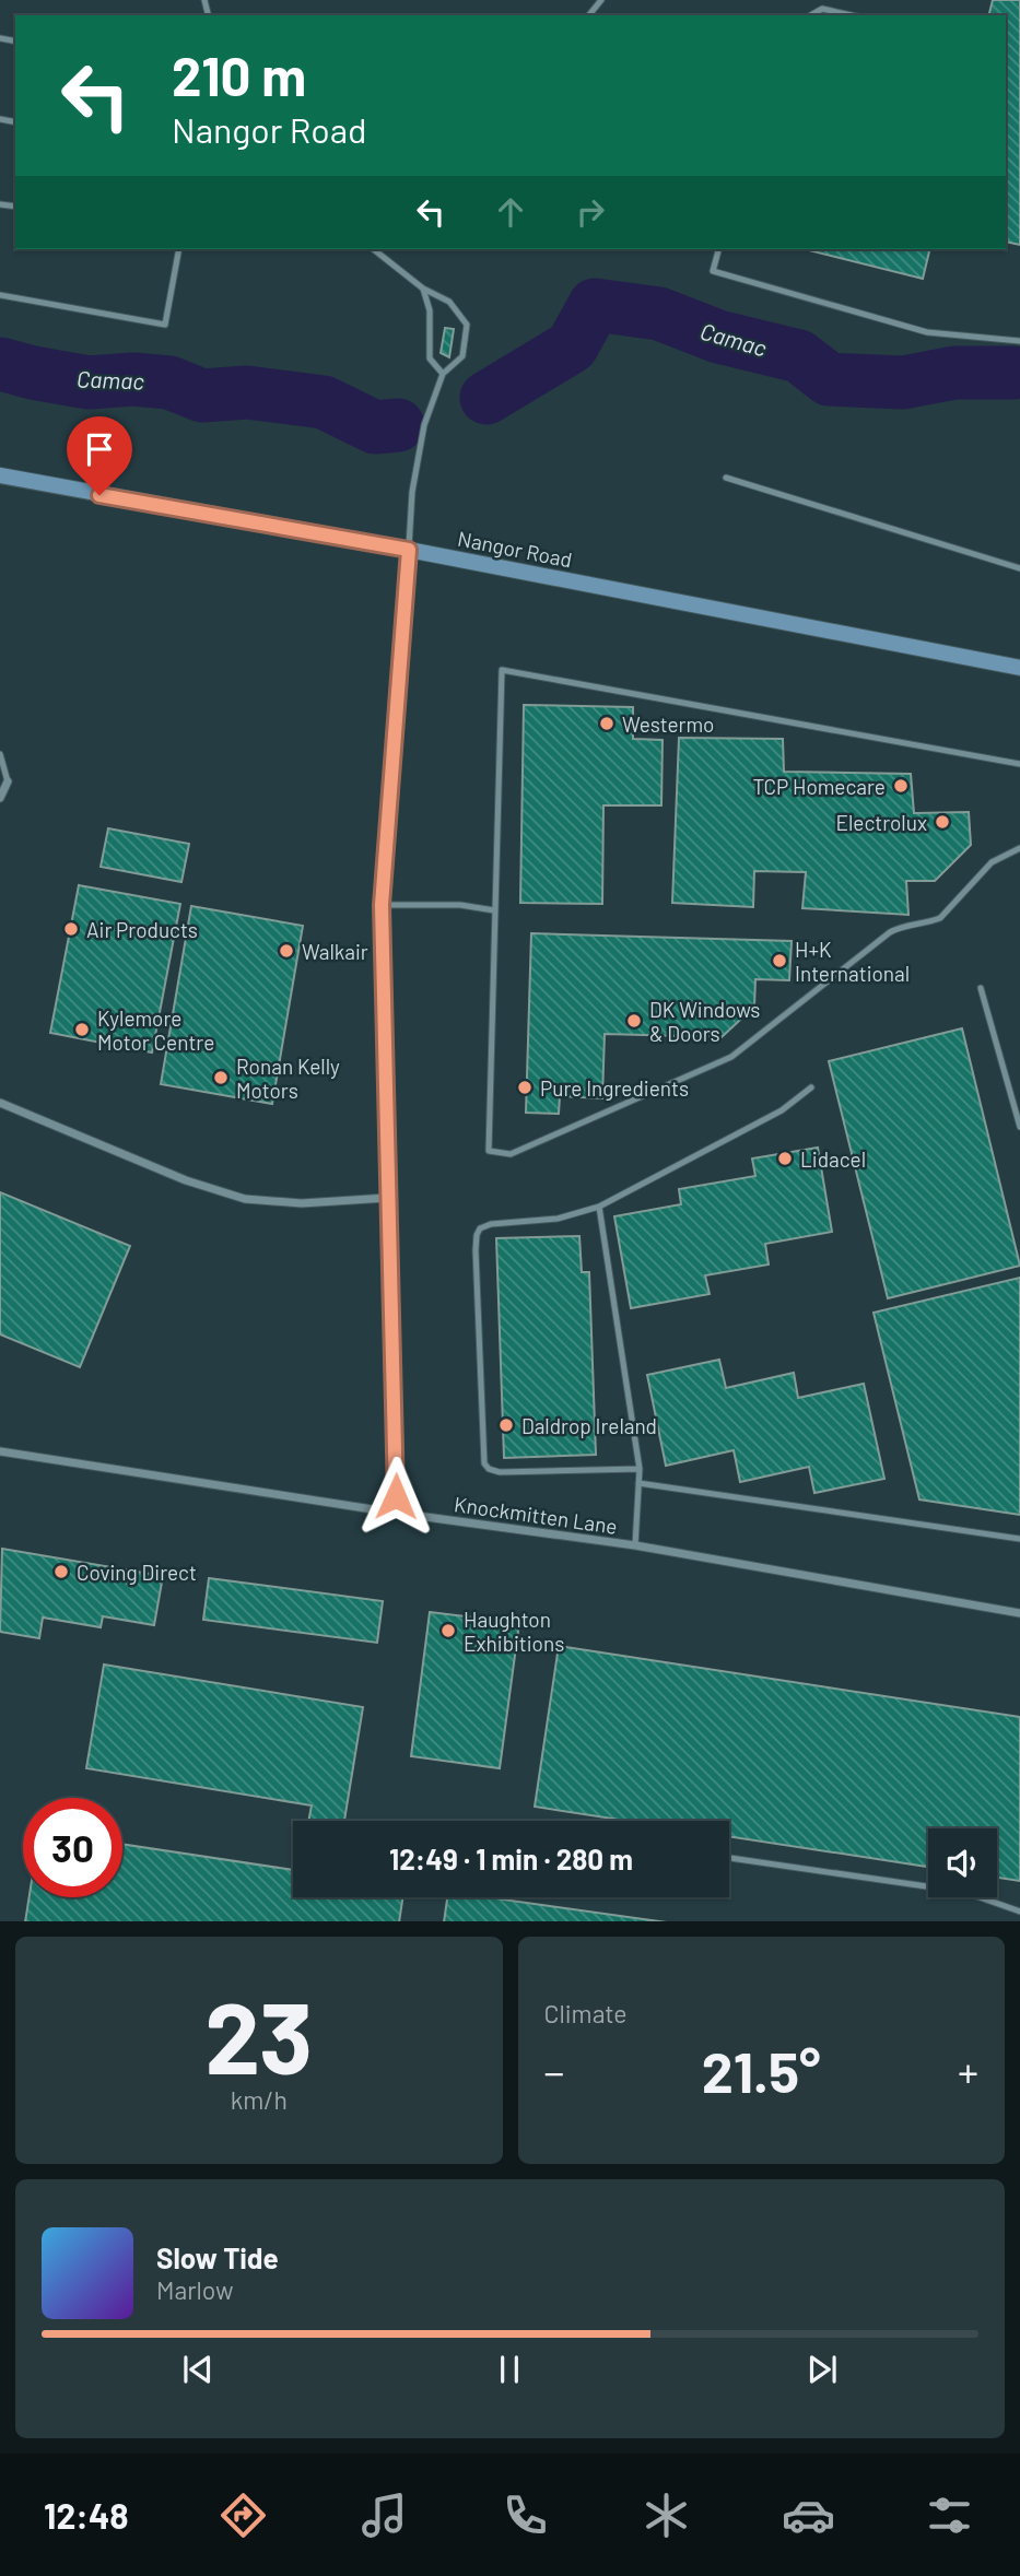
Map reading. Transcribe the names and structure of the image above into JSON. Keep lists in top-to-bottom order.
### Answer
{
  "streets": {
    "main road": ["Nangor Road"],
    "street": ["Knockmitten Lane"]
  },
  "water": ["Camac"],
  "places": [
    "Westermo",
    "TCP Homecare",
    "Electrolux",
    "Air Products",
    "Walkair",
    "H+K International",
    "DK Windows & Doors",
    "Kylemore Motor Centre",
    "Ronan Kelly Motors",
    "Pure Ingredients",
    "Lidacel",
    "Daldrop Ireland",
    "Coving Direct",
    "Haughton Exhibitions"
  ],
  "page": {
    "turn": ["210 m", "Nangor Road"],
    "limit": "30",
    "trip": "12:49 · 1 min · 280 m",
    "tile": [
      ["23", "km/h"],
      "Climate"
    ],
    "heat": ["−", "21.5°", "+"],
    "song": ["Slow Tide", "Marlow"],
    "tabs": "12:48"
  }
}
